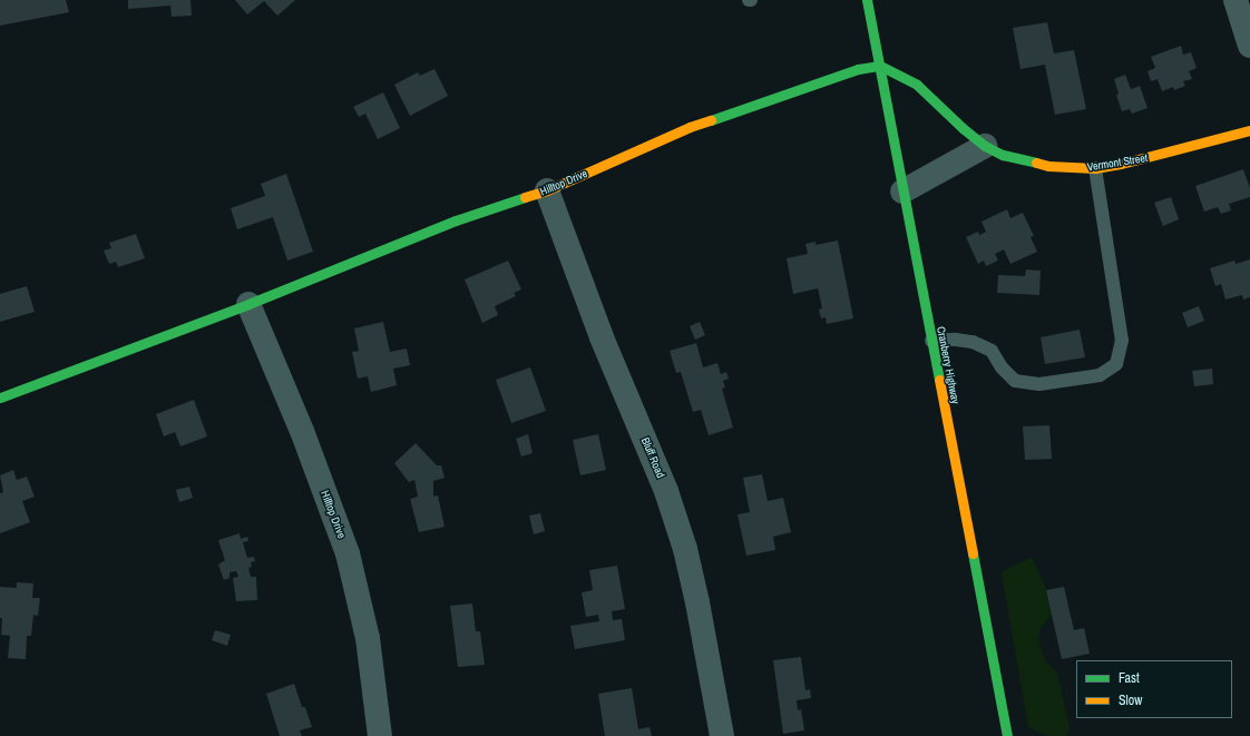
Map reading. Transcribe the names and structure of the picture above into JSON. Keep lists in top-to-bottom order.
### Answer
{
  "streets": {
    "street": [
      "Vermont Street",
      "Hilltop Drive",
      "Cranberry Highway",
      "Bluff Road"
    ]
  },
  "crossings": [
    ["Vermont Street", "Hilltop Drive"],
    ["Vermont Street", "Cranberry Highway"],
    ["Hilltop Drive", "Cranberry Highway"],
    ["Hilltop Drive", "Bluff Road"]
  ],
  "legend": ["Fast", "Slow"]
}
